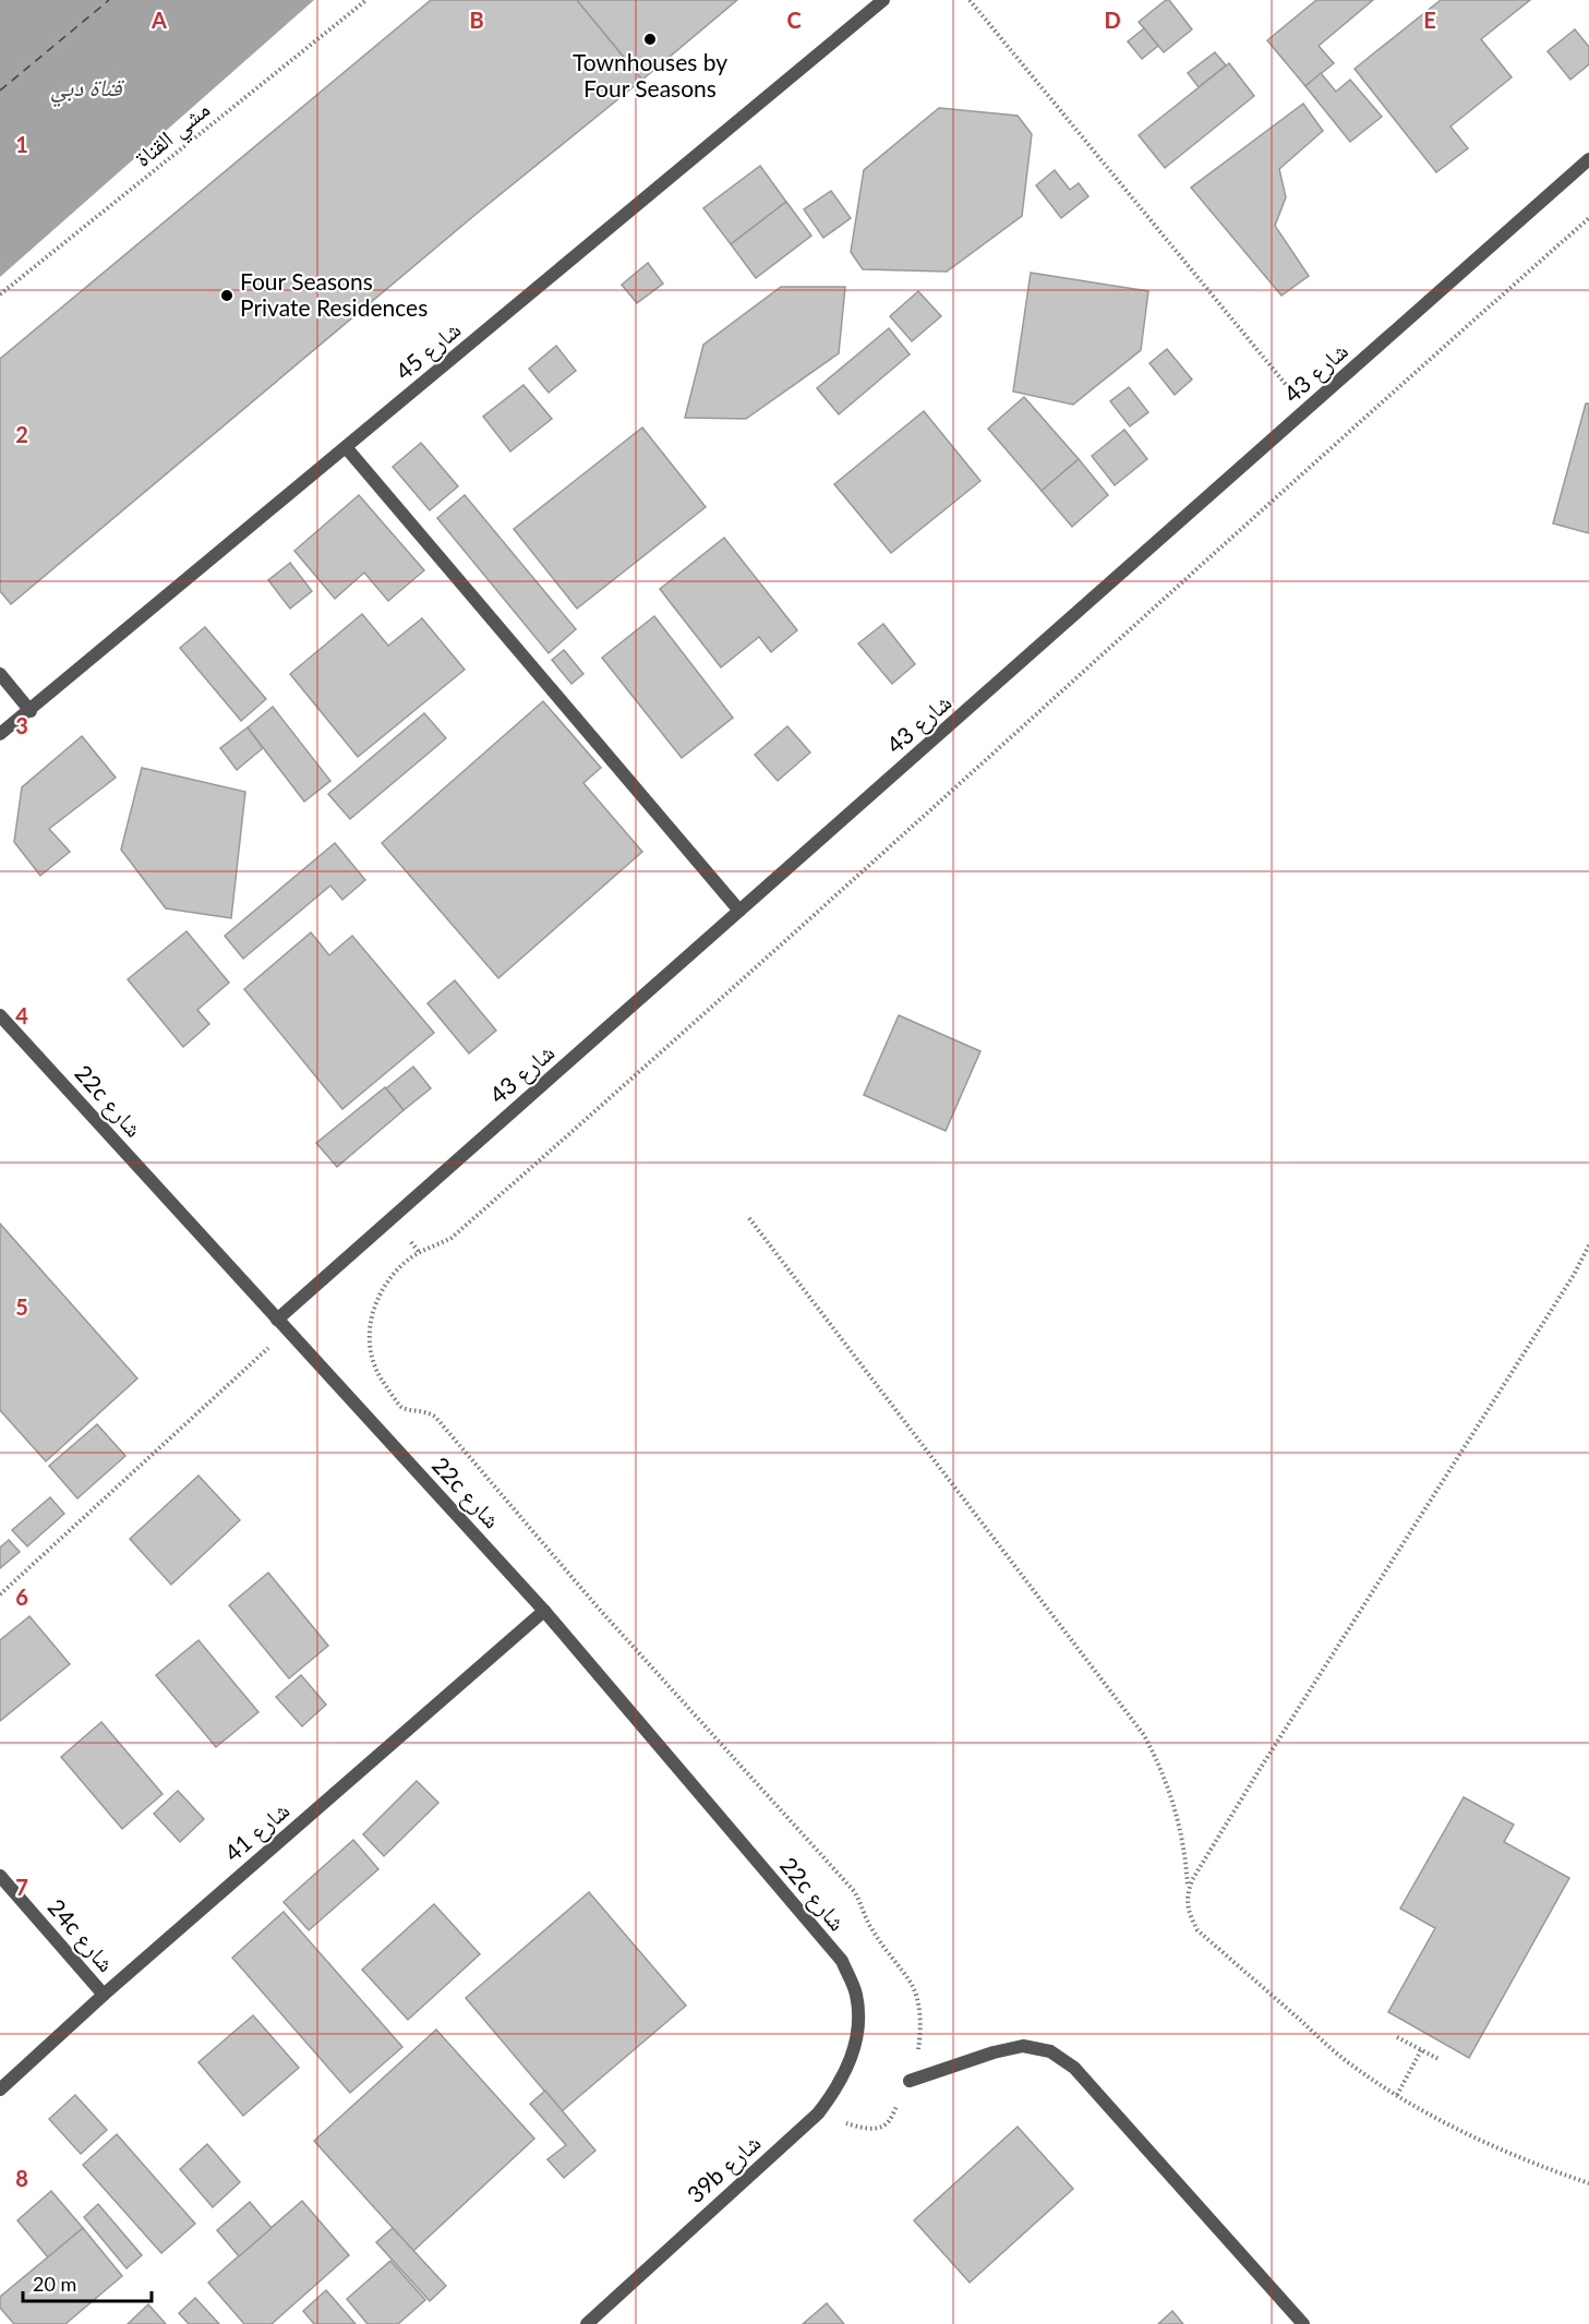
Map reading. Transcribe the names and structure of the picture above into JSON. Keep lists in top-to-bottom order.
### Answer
{
  "streets": {
    "street": [
      "شارع 45",
      "شارع 43",
      "22c شارع",
      "شارع 41",
      "24c شارع",
      "39b شارع"
    ],
    "path": ["مشي القناة"]
  },
  "crossings": [
    ["شارع 43", "22c شارع"],
    ["22c شارع", "شارع 41"],
    ["22c شارع", "39b شارع"],
    ["شارع 41", "24c شارع"]
  ],
  "water": ["قناة دبي"],
  "places": ["Townhouses by Four Seasons", "Four Seasons Private Residences"],
  "scale_bar": "20 m",
  "grid": {
    "columns": [
      "A",
      "B",
      "C",
      "D",
      "E"
    ],
    "rows": [
      "1",
      "2",
      "3",
      "4",
      "5",
      "6",
      "7",
      "8"
    ]
  }
}
